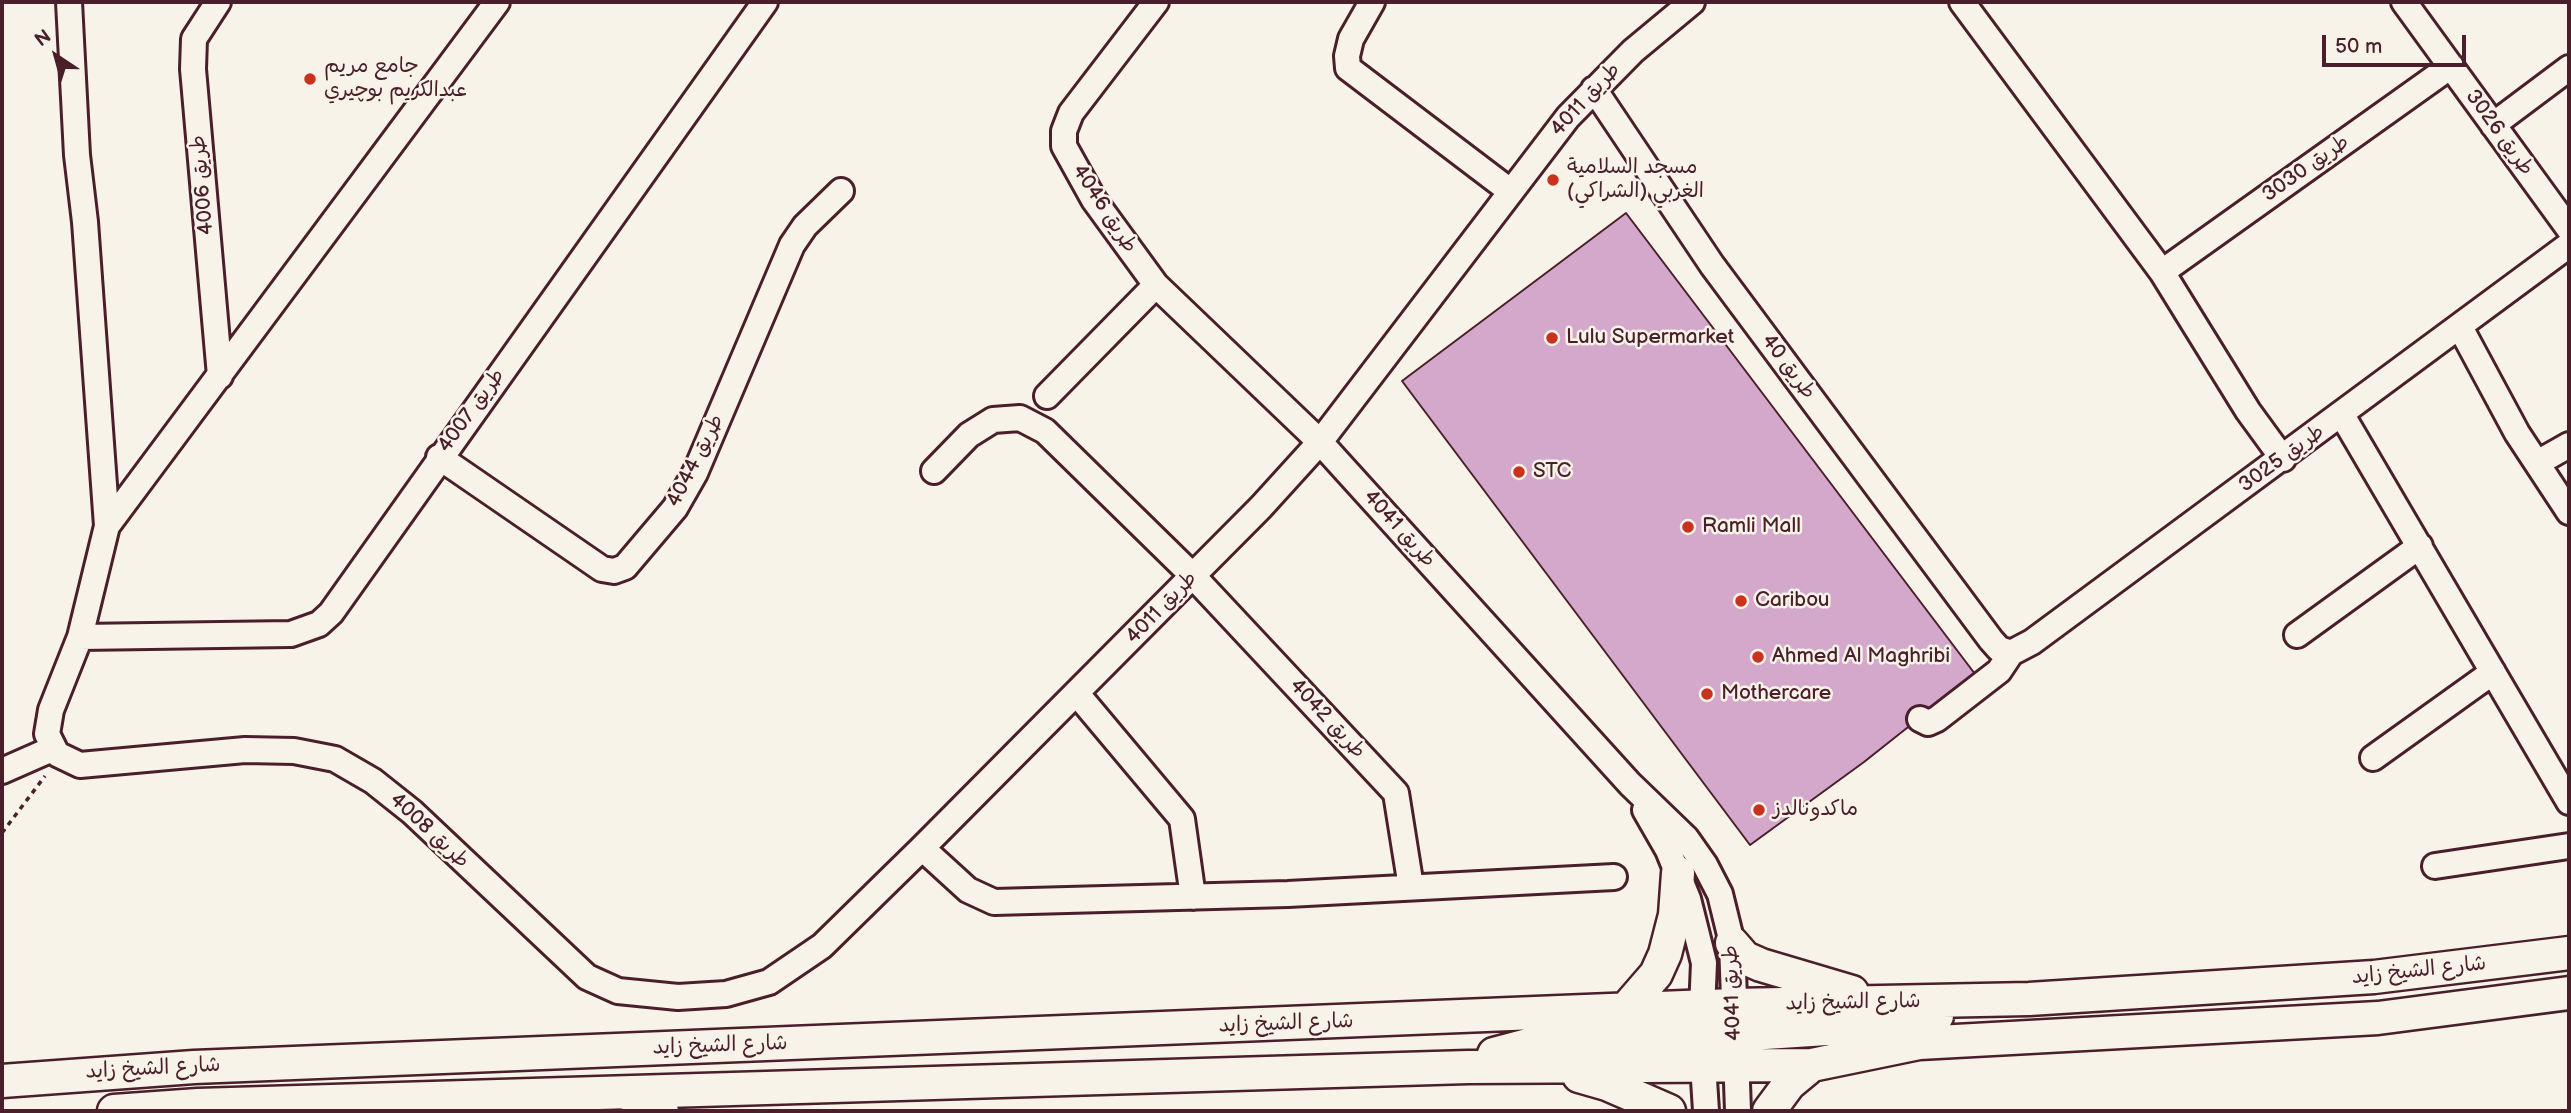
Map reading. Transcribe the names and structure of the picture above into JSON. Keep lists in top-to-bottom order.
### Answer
{
  "streets": {
    "main road": ["شارع الشيخ زايد"],
    "street": [
      "طريق 4011",
      "طريق 3026",
      "طريق 3030",
      "طريق 4006",
      "طريق 4046",
      "طريق 40",
      "طريق 4007",
      "طريق 3025",
      "طريق 4044",
      "طريق 4041",
      "طريق 4042",
      "طريق 4008"
    ]
  },
  "crossings": [
    ["طريق 4011", "طريق 40"],
    ["طريق 4011", "طريق 4041"],
    ["طريق 4011", "طريق 4042"],
    ["طريق 4011", "طريق 4008"],
    ["طريق 3026", "طريق 3030"],
    ["طريق 4046", "طريق 4041"],
    ["طريق 40", "طريق 3025"],
    ["طريق 4007", "طريق 4044"],
    ["طريق 4041", "شارع الشيخ زايد"]
  ],
  "places": [
    "جامع مريم عبدالكريم بوچيري",
    "مسجد السلامية الغربي (الشراكي)",
    "Lulu Supermarket",
    "STC",
    "Ramli Mall",
    "Caribou",
    "Ahmed Al Maghribi",
    "Mothercare",
    "ماكدونالدز"
  ],
  "scale_bar": "50 m",
  "north": "top left"
}
